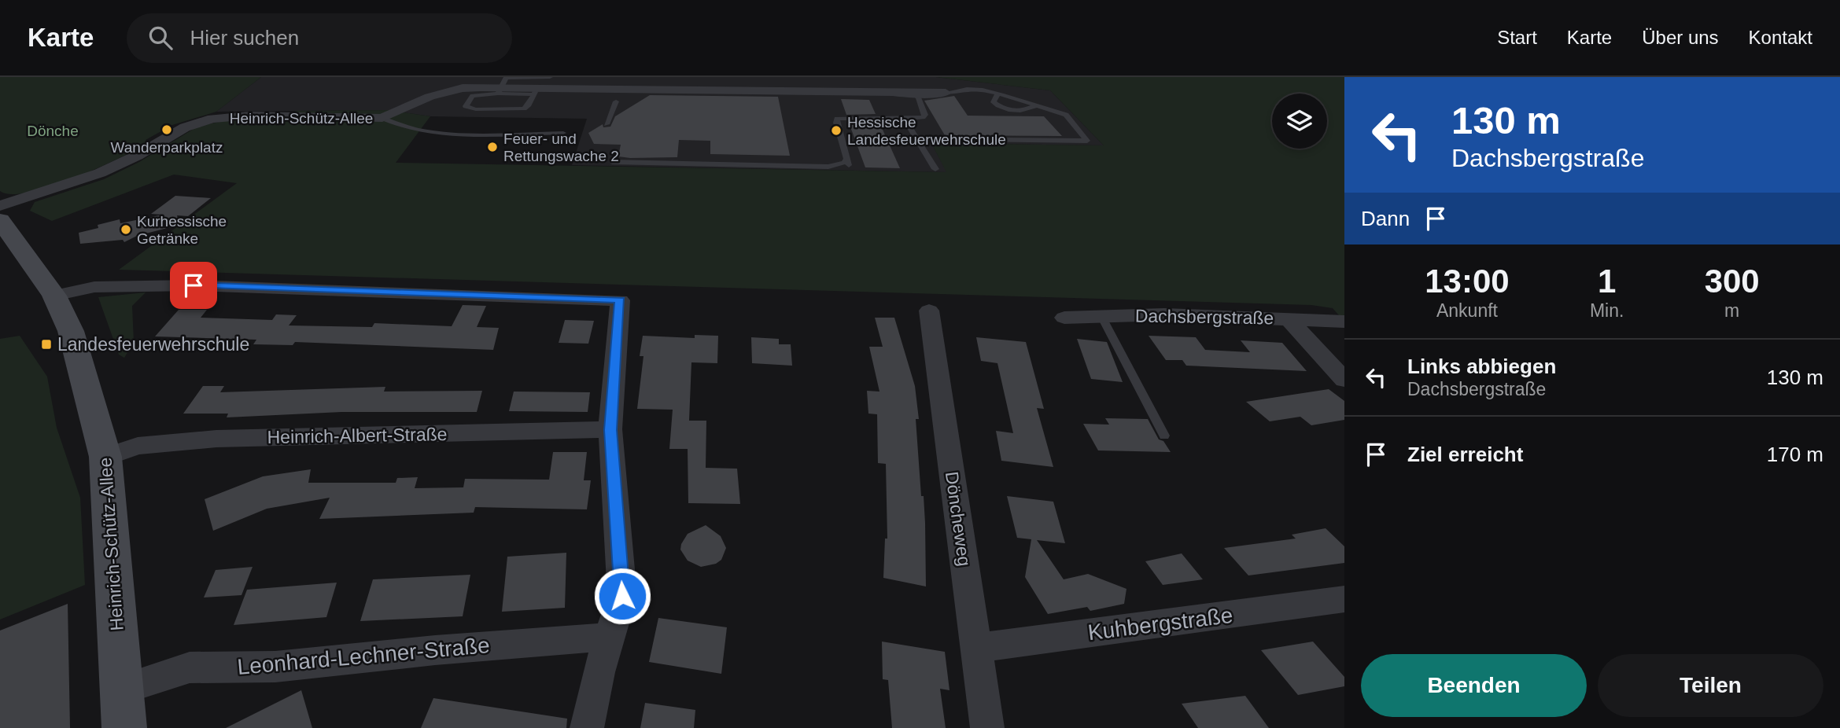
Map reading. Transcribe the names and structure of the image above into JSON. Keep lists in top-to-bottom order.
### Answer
{
  "streets": {
    "main road": ["Heinrich-Schütz-Allee"],
    "street": [
      "Dachsbergstraße",
      "Heinrich-Albert-Straße",
      "Döncheweg",
      "Kuhbergstraße",
      "Leonhard-Lechner-Straße"
    ]
  },
  "crossings": [
    ["Heinrich-Schütz-Allee", "Heinrich-Albert-Straße"],
    ["Heinrich-Schütz-Allee", "Leonhard-Lechner-Straße"],
    ["Döncheweg", "Kuhbergstraße"]
  ],
  "parks": ["Dönche"],
  "places": {
    "other": [
      "Wanderparkplatz",
      "Hessische Landesfeuerwehrschule",
      "Feuer- und Rettungswache 2",
      "Kurhessische Getränke"
    ],
    "transit": ["Landesfeuerwehrschule"]
  },
  "page": {
    "header": "Karte",
    "search": "Hier suchen",
    "nav": [
      "Start",
      "Karte",
      "Über uns",
      "Kontakt"
    ],
    "turn": ["130 m", "Dachsbergstraße"],
    "then": "Dann",
    "eta": [
      "13:00",
      "Ankunft",
      "1",
      "Min.",
      "300",
      "m"
    ],
    "list": [
      {
        "name": "Links abbiegen",
        "note": "Dachsbergstraße",
        "value": "130 m"
      },
      {
        "name": "Ziel erreicht",
        "value": "170 m"
      }
    ],
    "buttons": ["Beenden", "Teilen"]
  }
}
